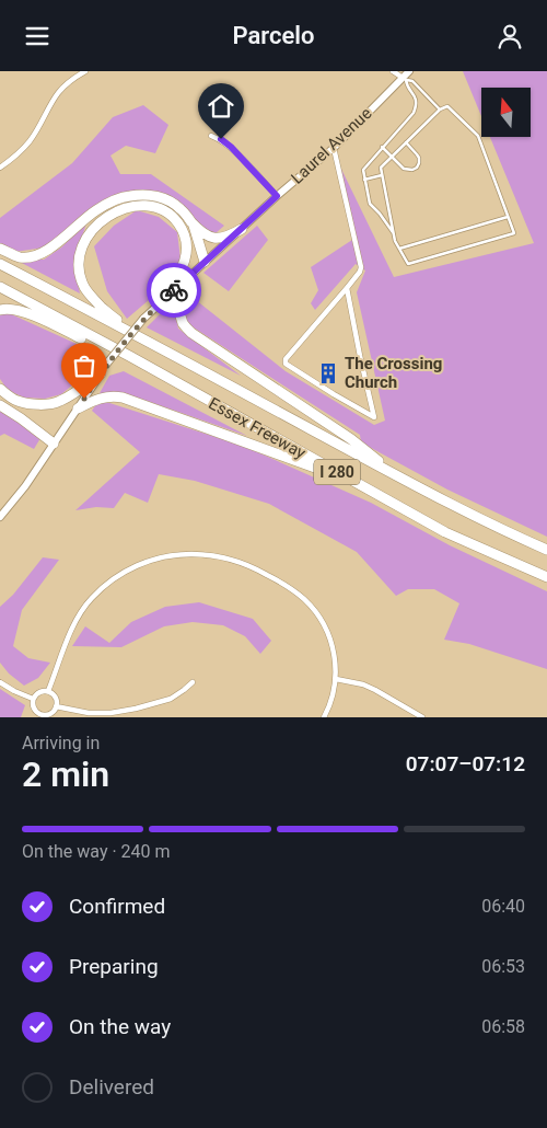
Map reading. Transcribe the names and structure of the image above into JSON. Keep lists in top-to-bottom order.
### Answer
{
  "streets": {
    "highway": ["Essex Freeway", "I 280"],
    "main road": ["Laurel Avenue"]
  },
  "places": {
    "building": ["The Crossing Church"]
  },
  "north": "top",
  "page": {
    "header": "Parcelo",
    "heading": ["2 min", "Arriving in", "07:07–07:12"],
    "bar": "On the way · 240 m",
    "list": [
      ["Confirmed", "06:40"],
      ["Preparing", "06:53"],
      ["On the way", "06:58"],
      "Delivered"
    ]
  }
}
